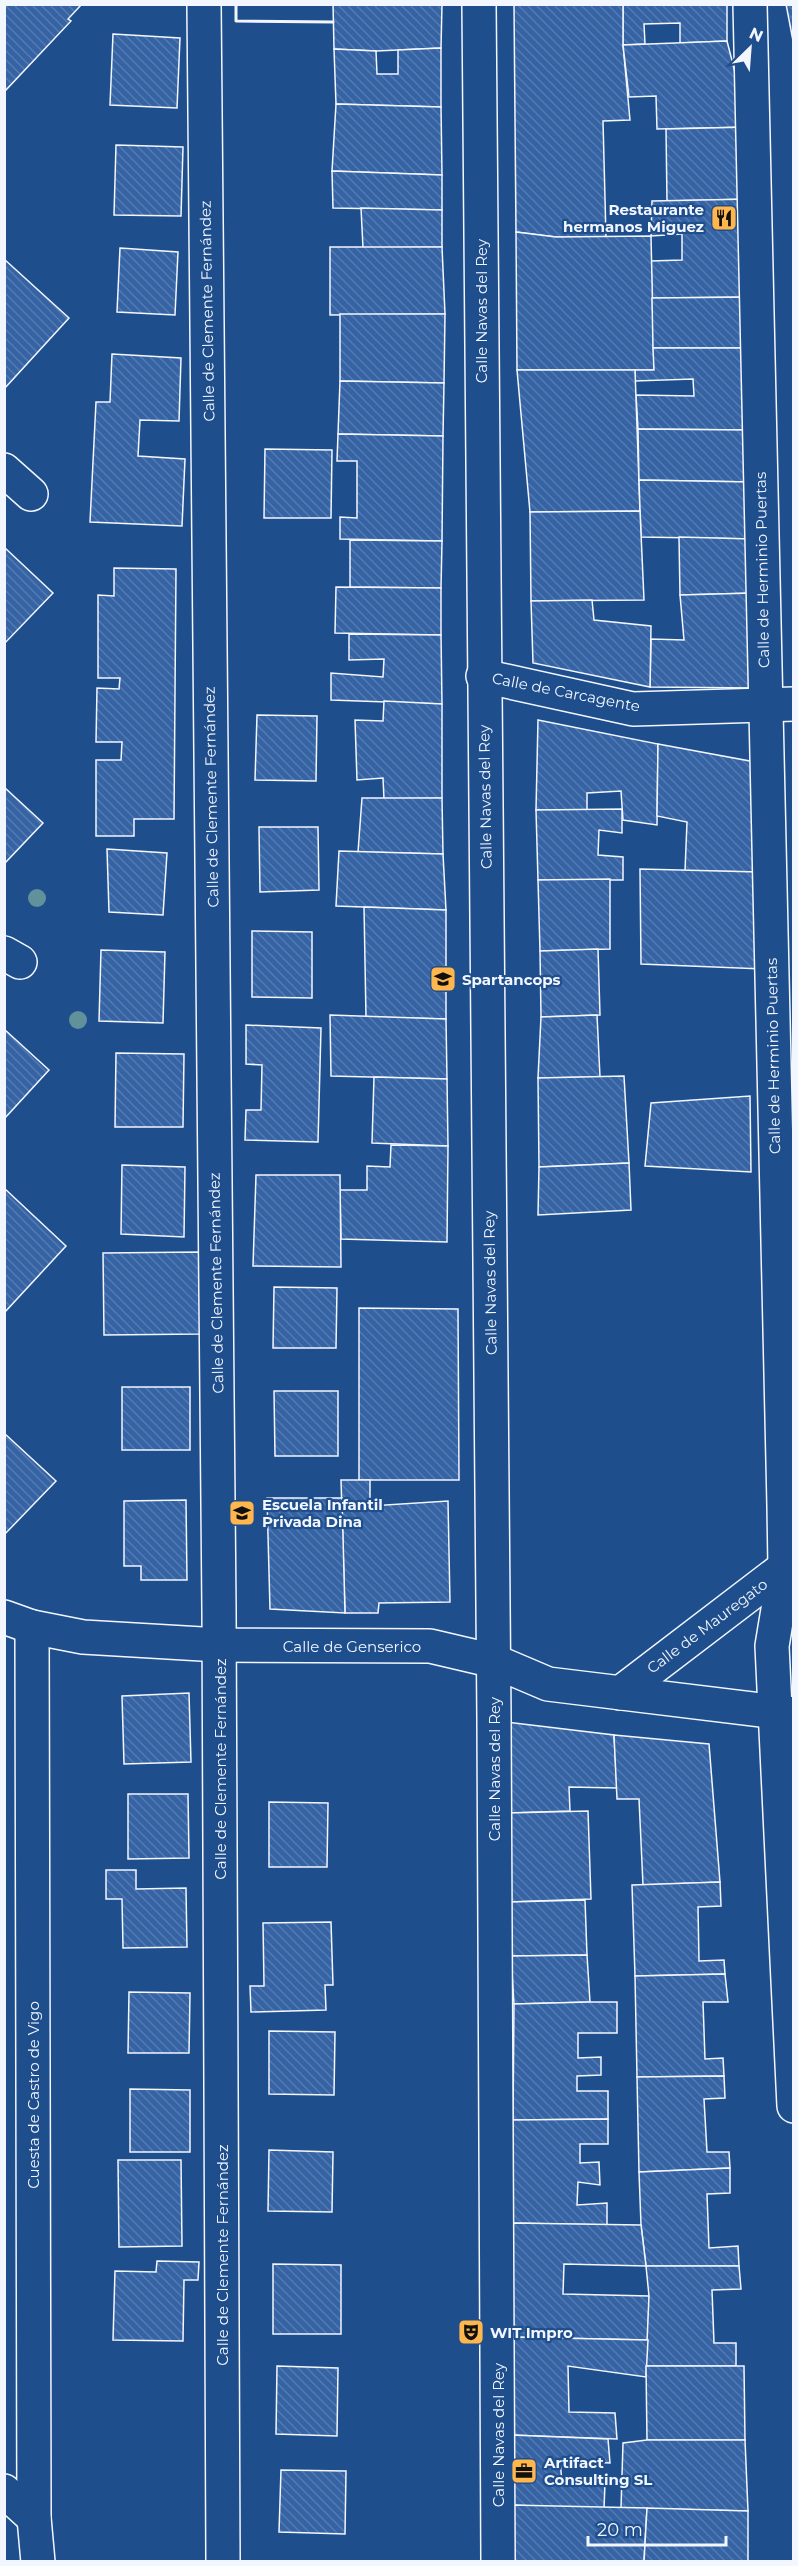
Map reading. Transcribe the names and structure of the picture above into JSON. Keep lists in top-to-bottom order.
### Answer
{
  "streets": {
    "street": [
      "Calle de Clemente Fernández",
      "Calle Navas del Rey",
      "Calle de Herminio Puertas",
      "Calle de Carcagente",
      "Calle de Mauregato",
      "Calle de Genserico",
      "Cuesta de Castro de Vigo"
    ]
  },
  "crossings": [
    ["Calle de Clemente Fernández", "Calle de Genserico"],
    ["Calle Navas del Rey", "Calle de Carcagente"],
    ["Calle Navas del Rey", "Calle de Genserico"],
    ["Calle de Herminio Puertas", "Calle de Carcagente"],
    ["Calle de Herminio Puertas", "Calle de Mauregato"],
    ["Calle de Herminio Puertas", "Calle de Genserico"],
    ["Calle de Mauregato", "Calle de Genserico"],
    ["Calle de Genserico", "Cuesta de Castro de Vigo"]
  ],
  "places": {
    "restaurant": ["Restaurante hermanos Miguez"],
    "school or university": ["Spartancops", "Escuela Infantil Privada Dina"],
    "theatre": ["WIT Impro"],
    "office": ["Artifact Consulting SL"]
  },
  "scale_bar": "20 m",
  "north": "top right"
}
